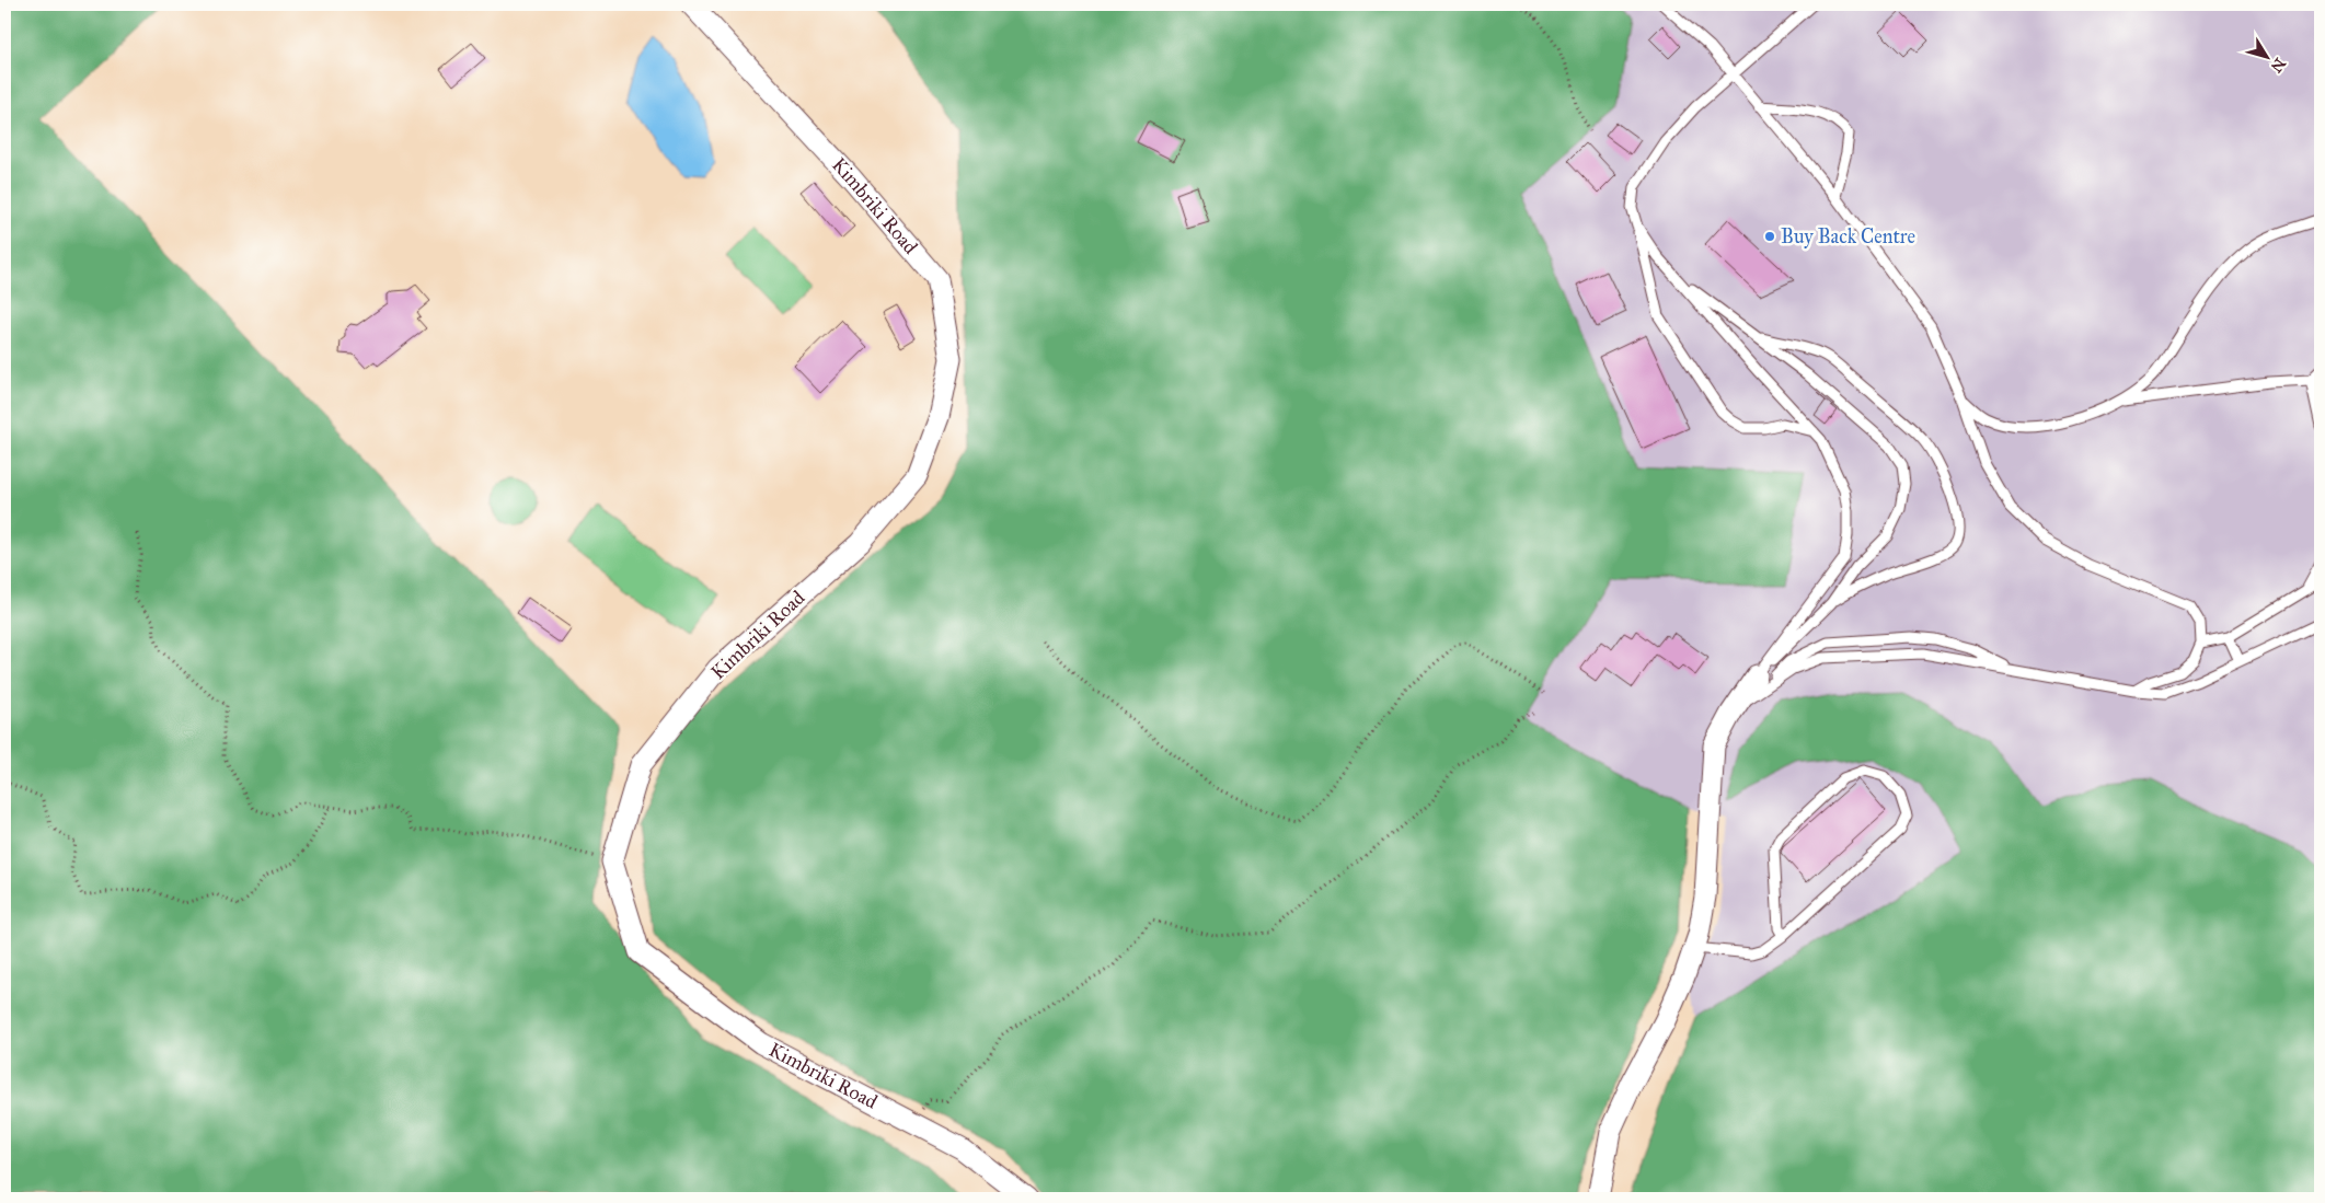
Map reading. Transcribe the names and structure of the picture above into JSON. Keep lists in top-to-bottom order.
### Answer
{
  "streets": {
    "street": ["Kimbriki Road"]
  },
  "places": ["Buy Back Centre"],
  "north": "bottom right"
}
